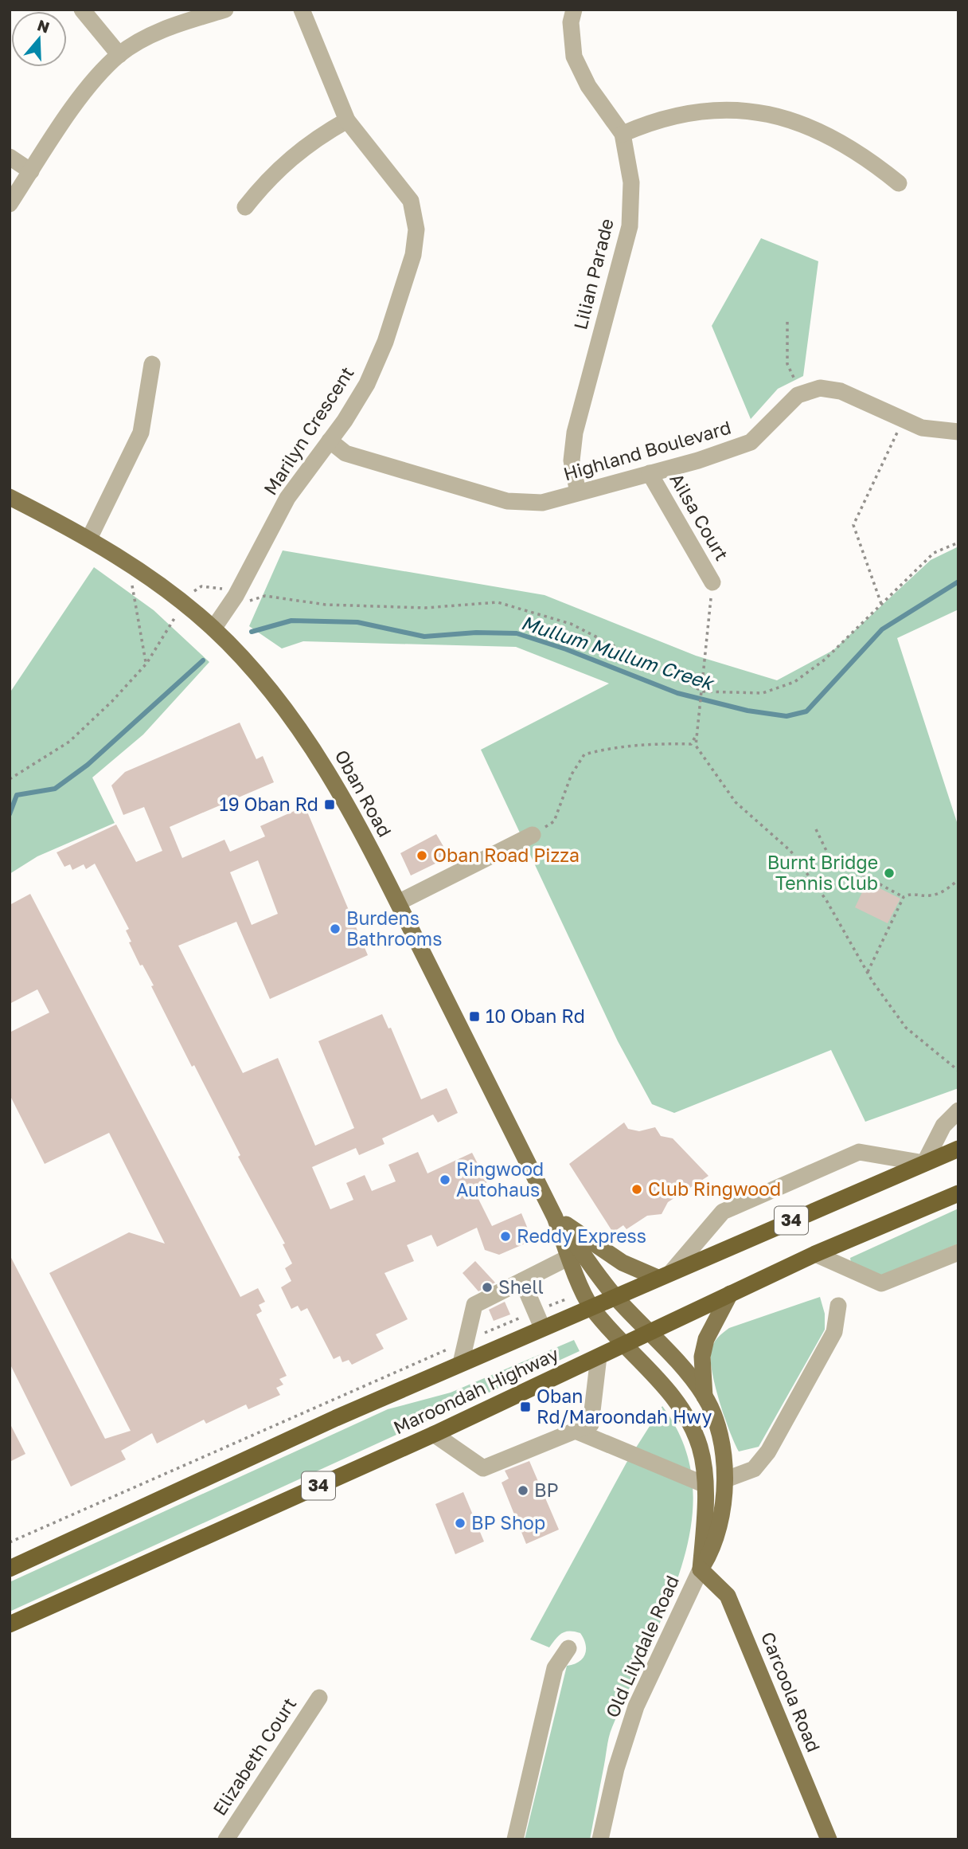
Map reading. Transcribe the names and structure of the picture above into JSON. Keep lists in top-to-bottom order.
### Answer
{
  "streets": {
    "highway": ["34", "Maroondah Highway"],
    "main road": ["Oban Road", "Old Lilydale Road", "Carcoola Road"],
    "street": [
      "Lilian Parade",
      "Marilyn Crescent",
      "Highland Boulevard",
      "Ailsa Court",
      "Elizabeth Court"
    ]
  },
  "crossings": [
    ["Lilian Parade", "Highland Boulevard"],
    ["Marilyn Crescent", "Highland Boulevard"],
    ["Marilyn Crescent", "Oban Road"],
    ["Highland Boulevard", "Ailsa Court"],
    ["Oban Road", "Maroondah Highway"],
    ["Oban Road", "Old Lilydale Road"],
    ["Maroondah Highway", "Old Lilydale Road"],
    ["Old Lilydale Road", "Carcoola Road"]
  ],
  "water": ["Mullum Mullum Creek"],
  "places": {
    "transit": ["19 Oban Rd", "10 Oban Rd", "Oban Rd/Maroondah Hwy"],
    "other": [
      "Oban Road Pizza",
      "Burnt Bridge Tennis Club",
      "Burdens Bathrooms",
      "Ringwood Autohaus",
      "Club Ringwood",
      "Reddy Express",
      "Shell",
      "BP",
      "BP Shop"
    ]
  },
  "north": "top"
}
